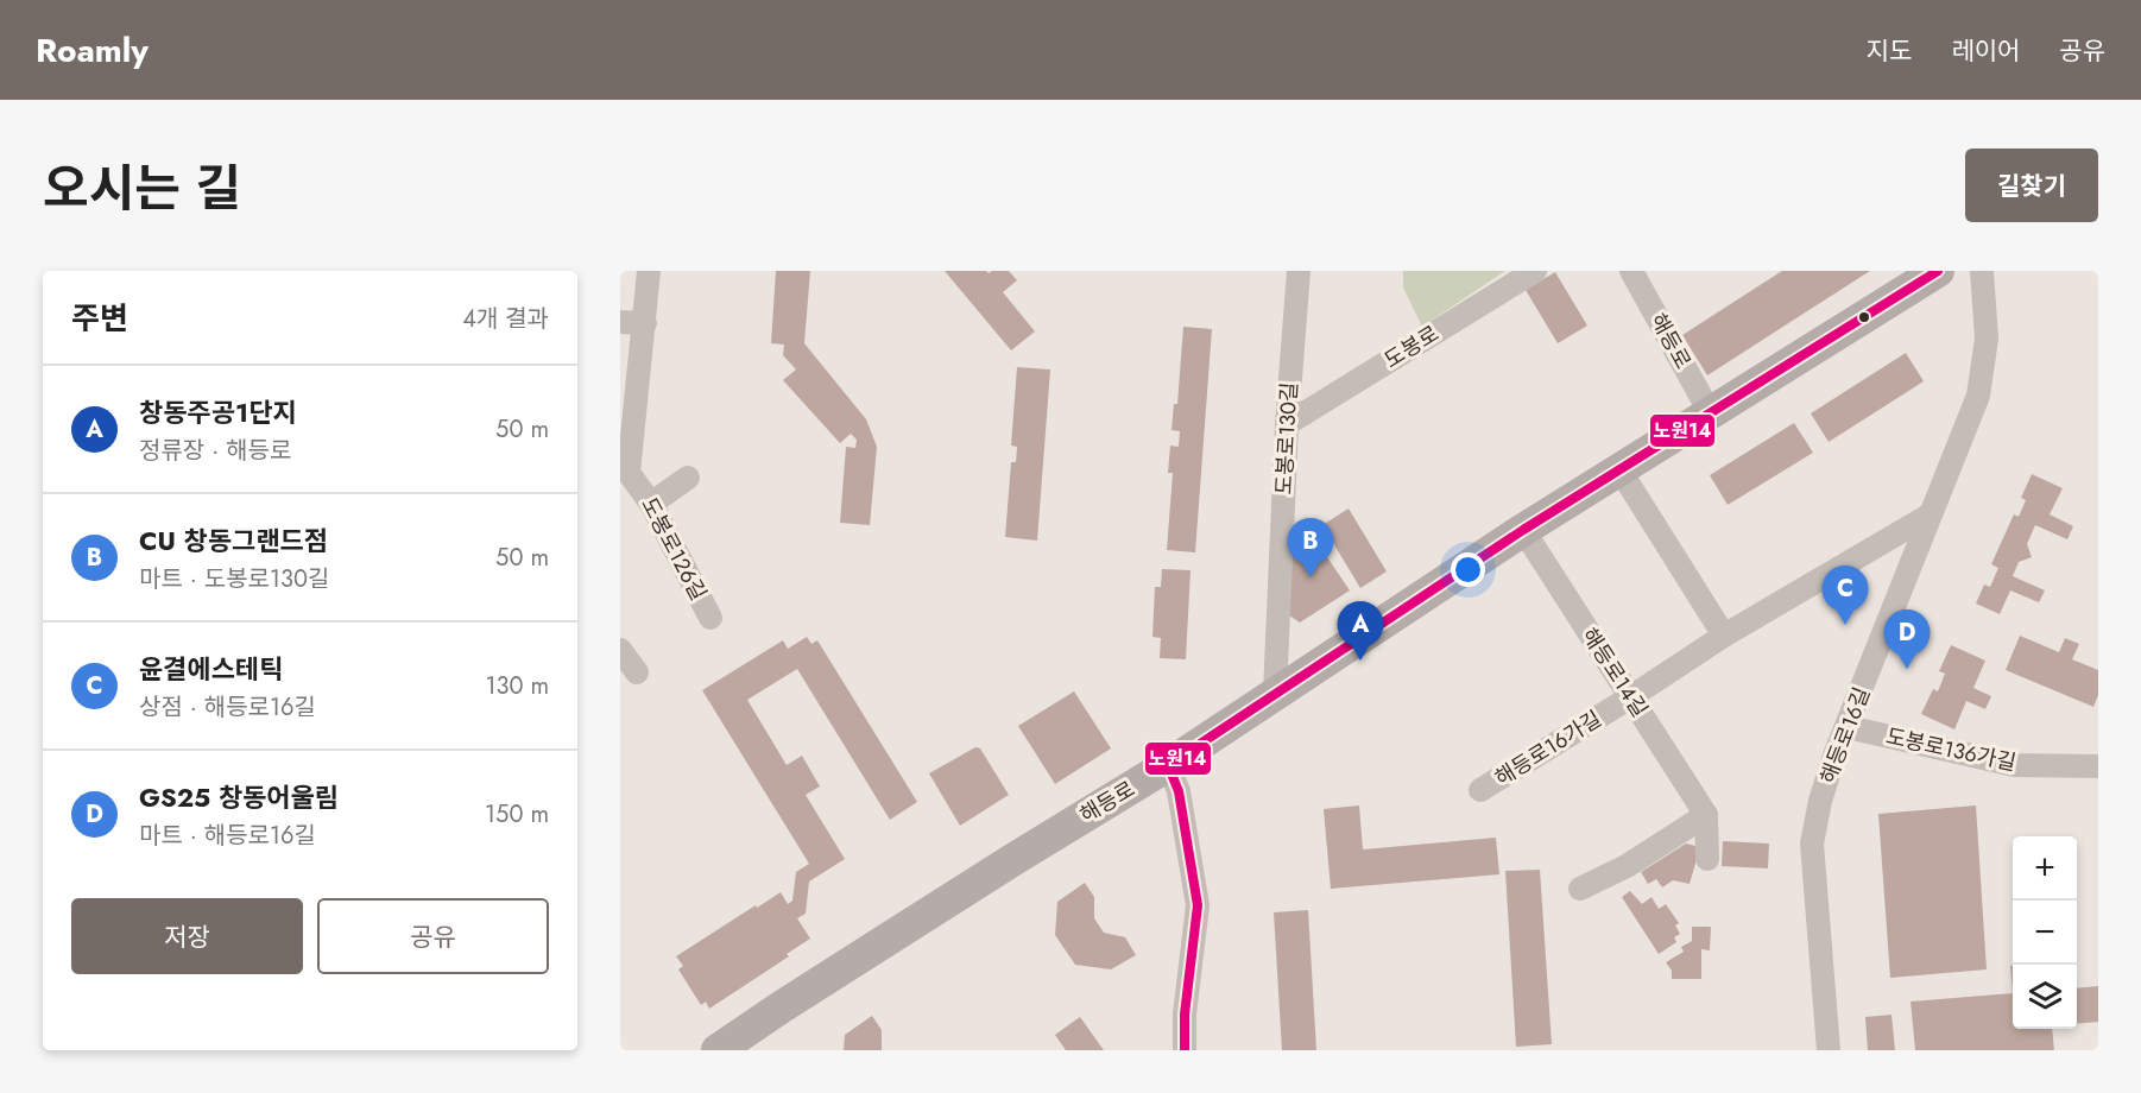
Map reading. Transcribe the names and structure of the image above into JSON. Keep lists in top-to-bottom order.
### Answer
{
  "streets": {
    "main road": ["해등로"],
    "street": [
      "도봉로",
      "도봉로130길",
      "도봉로126길",
      "해등로14길",
      "해등로16길",
      "해등로16가길",
      "도봉로136가길"
    ]
  },
  "crossings": [
    ["해등로", "도봉로130길"],
    ["해등로", "해등로14길"],
    ["도봉로", "도봉로130길"],
    ["해등로14길", "해등로16가길"],
    ["해등로16길", "해등로16가길"],
    ["해등로16길", "도봉로136가길"]
  ],
  "lines": ["transit line 노원14"],
  "page": {
    "header": "Roamly",
    "nav": ["지도", "레이어", "공유"],
    "title": "오시는 길",
    "buttons": [
      "길찾기",
      ["저장", "공유"]
    ],
    "heading": ["주변", "4개 결과"],
    "list": [
      {
        "mark": "A",
        "name": "창동주공1단지",
        "note": "정류장 · 해등로",
        "value": "50 m"
      },
      {
        "mark": "B",
        "name": "CU 창동그랜드점",
        "note": "마트 · 도봉로130길",
        "value": "50 m"
      },
      {
        "mark": "C",
        "name": "윤결에스테틱",
        "note": "상점 · 해등로16길",
        "value": "130 m"
      },
      {
        "mark": "D",
        "name": "GS25 창동어울림",
        "note": "마트 · 해등로16길",
        "value": "150 m"
      }
    ],
    "pins": [
      "B",
      "C",
      "A",
      "D"
    ],
    "map_buttons": ["+", "−"]
  }
}
